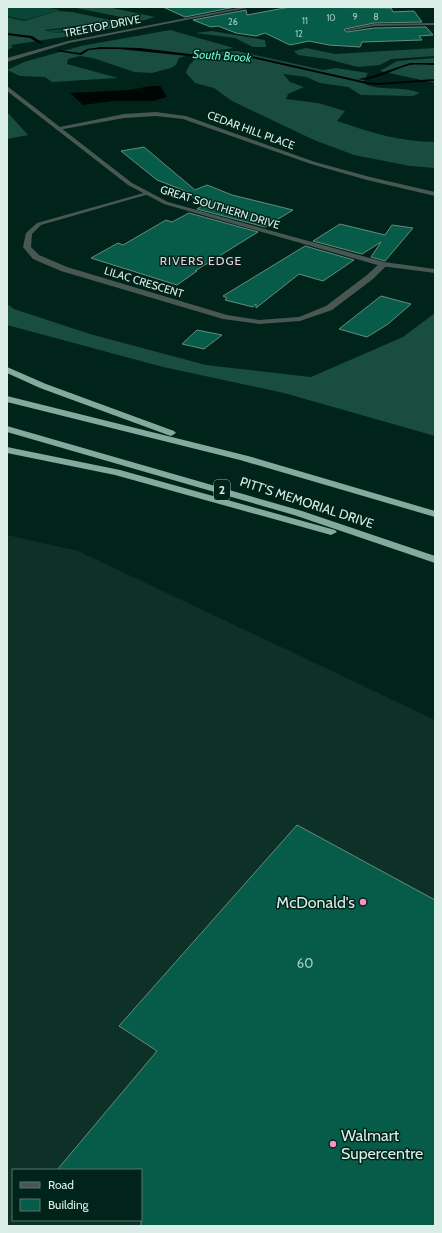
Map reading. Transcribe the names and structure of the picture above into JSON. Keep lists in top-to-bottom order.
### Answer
{
  "streets": {
    "highway": ["2", "PITT'S MEMORIAL DRIVE"],
    "street": [
      "TREETOP DRIVE",
      "CEDAR HILL PLACE",
      "GREAT SOUTHERN DRIVE",
      "LILAC CRESCENT"
    ]
  },
  "crossings": [
    ["CEDAR HILL PLACE", "GREAT SOUTHERN DRIVE"],
    ["GREAT SOUTHERN DRIVE", "LILAC CRESCENT"]
  ],
  "districts": ["RIVERS EDGE"],
  "water": ["South Brook"],
  "places": ["McDonald's", "Walmart Supercentre"],
  "house_numbers": [
    "9",
    "8",
    "10",
    "11",
    "26",
    "12",
    "60"
  ],
  "legend": ["Road", "Building"]
}
